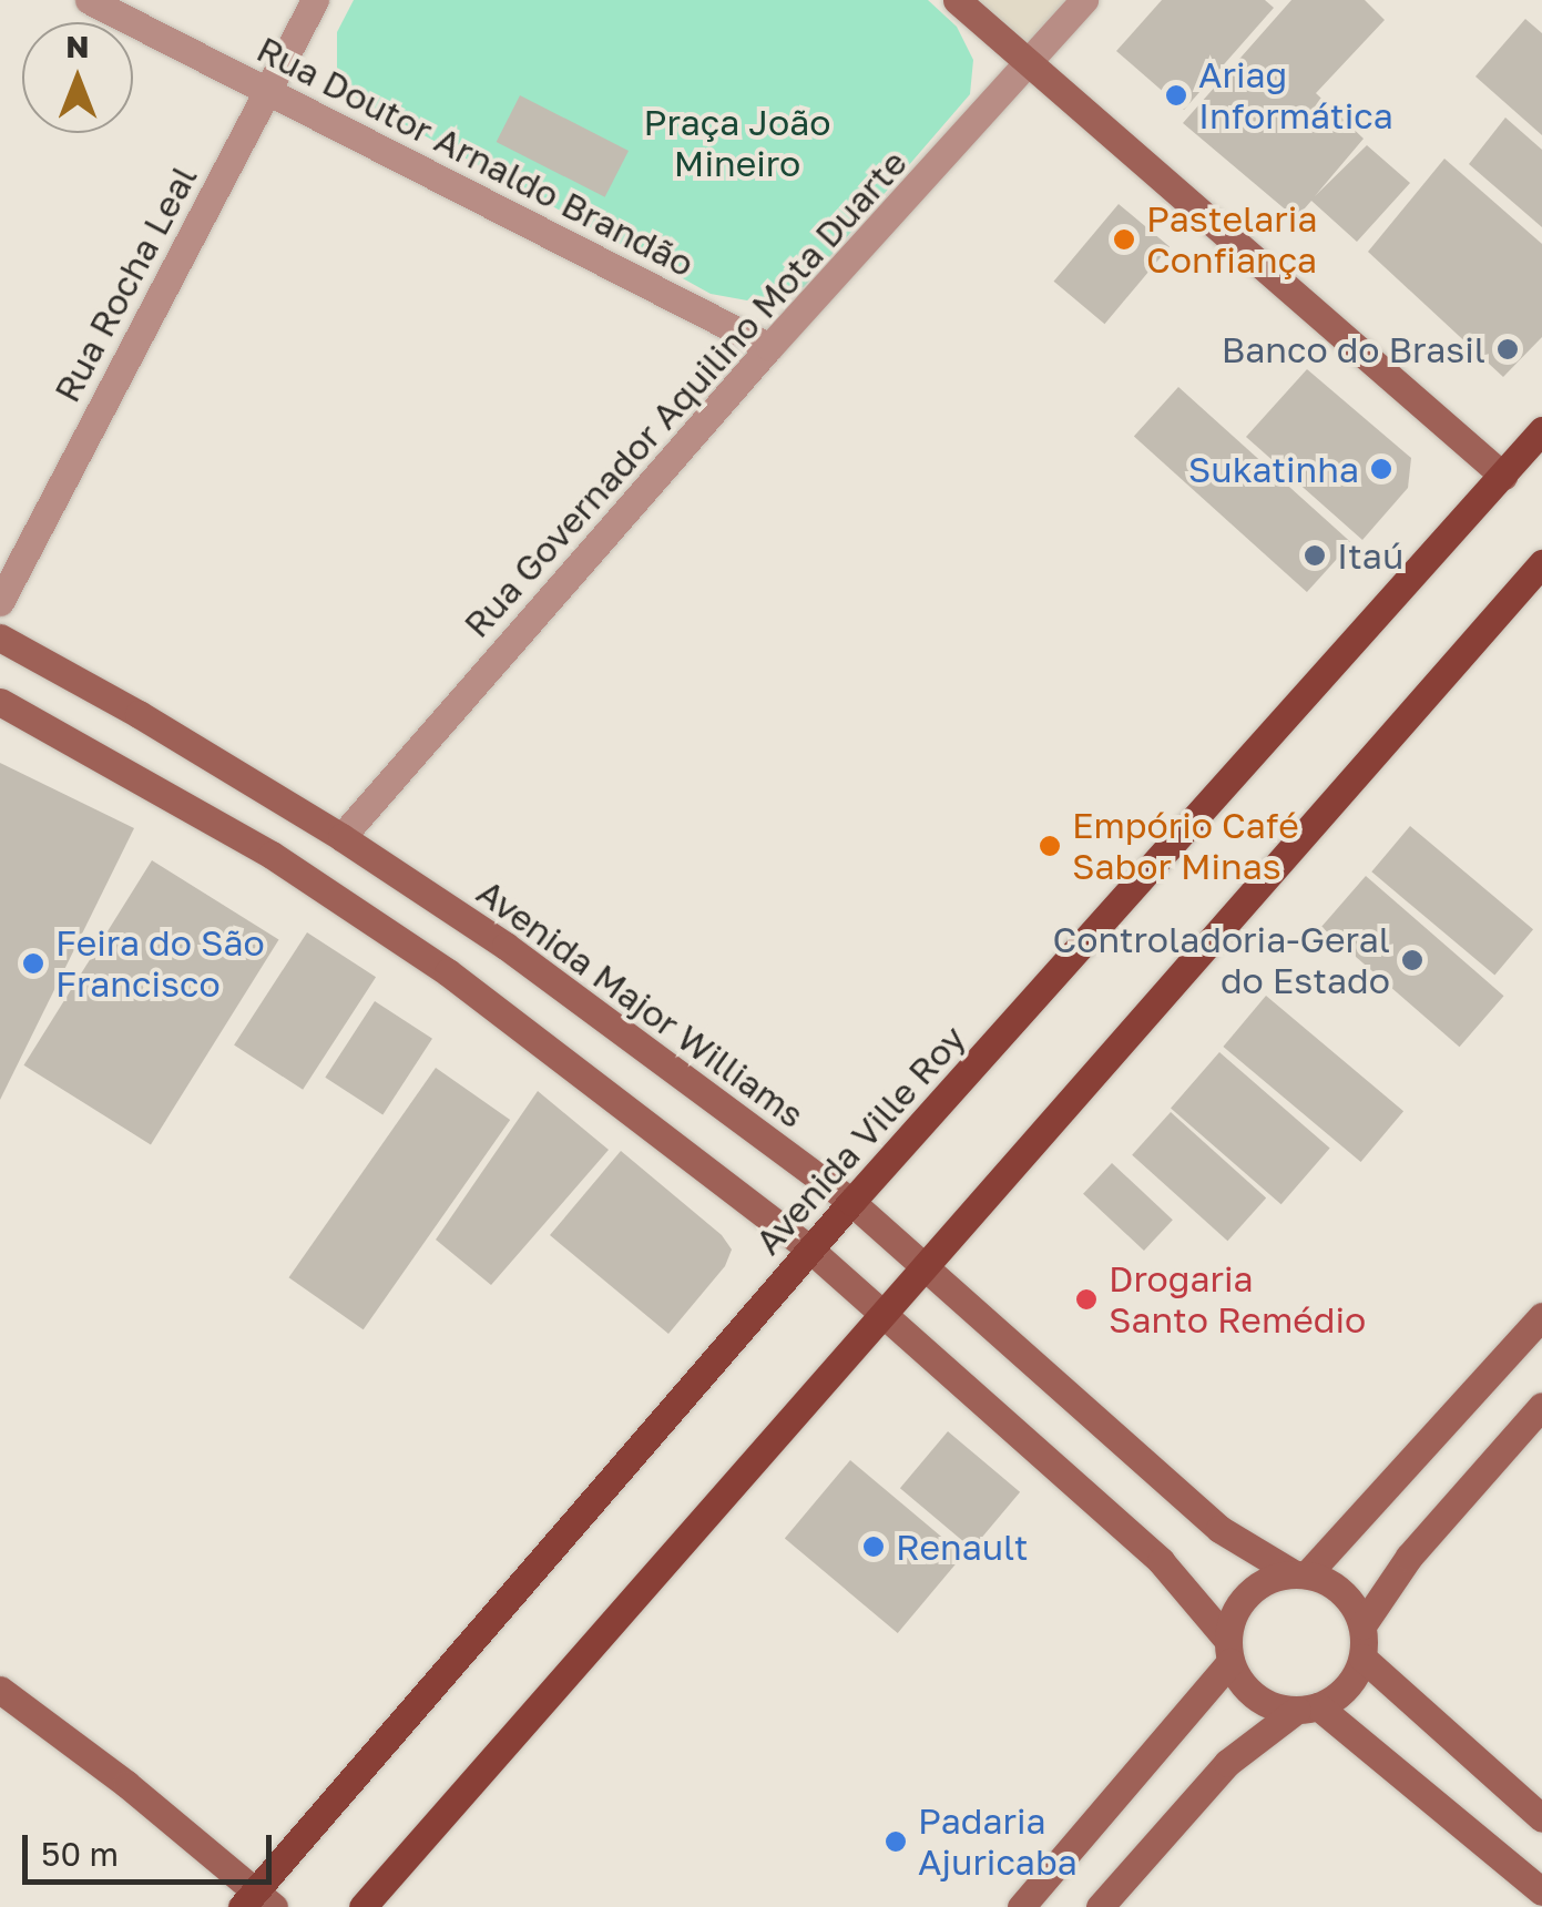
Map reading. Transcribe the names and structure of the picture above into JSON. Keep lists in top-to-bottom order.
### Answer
{
  "streets": {
    "main road": ["Avenida Major Williams", "Avenida Ville Roy"],
    "street": ["Rua Doutor Arnaldo Brandão", "Rua Rocha Leal", "Rua Governador Aquilino Mota Duarte"]
  },
  "crossings": [
    ["Rua Doutor Arnaldo Brandão", "Rua Rocha Leal"],
    ["Rua Doutor Arnaldo Brandão", "Rua Governador Aquilino Mota Duarte"],
    ["Rua Governador Aquilino Mota Duarte", "Avenida Major Williams"],
    ["Avenida Major Williams", "Avenida Ville Roy"]
  ],
  "parks": ["Praça João Mineiro"],
  "places": [
    "Ariag Informática",
    "Pastelaria Confiança",
    "Banco do Brasil",
    "Sukatinha",
    "Itaú",
    "Empório Café Sabor Minas",
    "Controladoria-Geral do Estado",
    "Feira do São Francisco",
    "Drogaria Santo Remédio",
    "Renault",
    "Padaria Ajuricaba"
  ],
  "scale_bar": "50 m",
  "north": "top"
}
